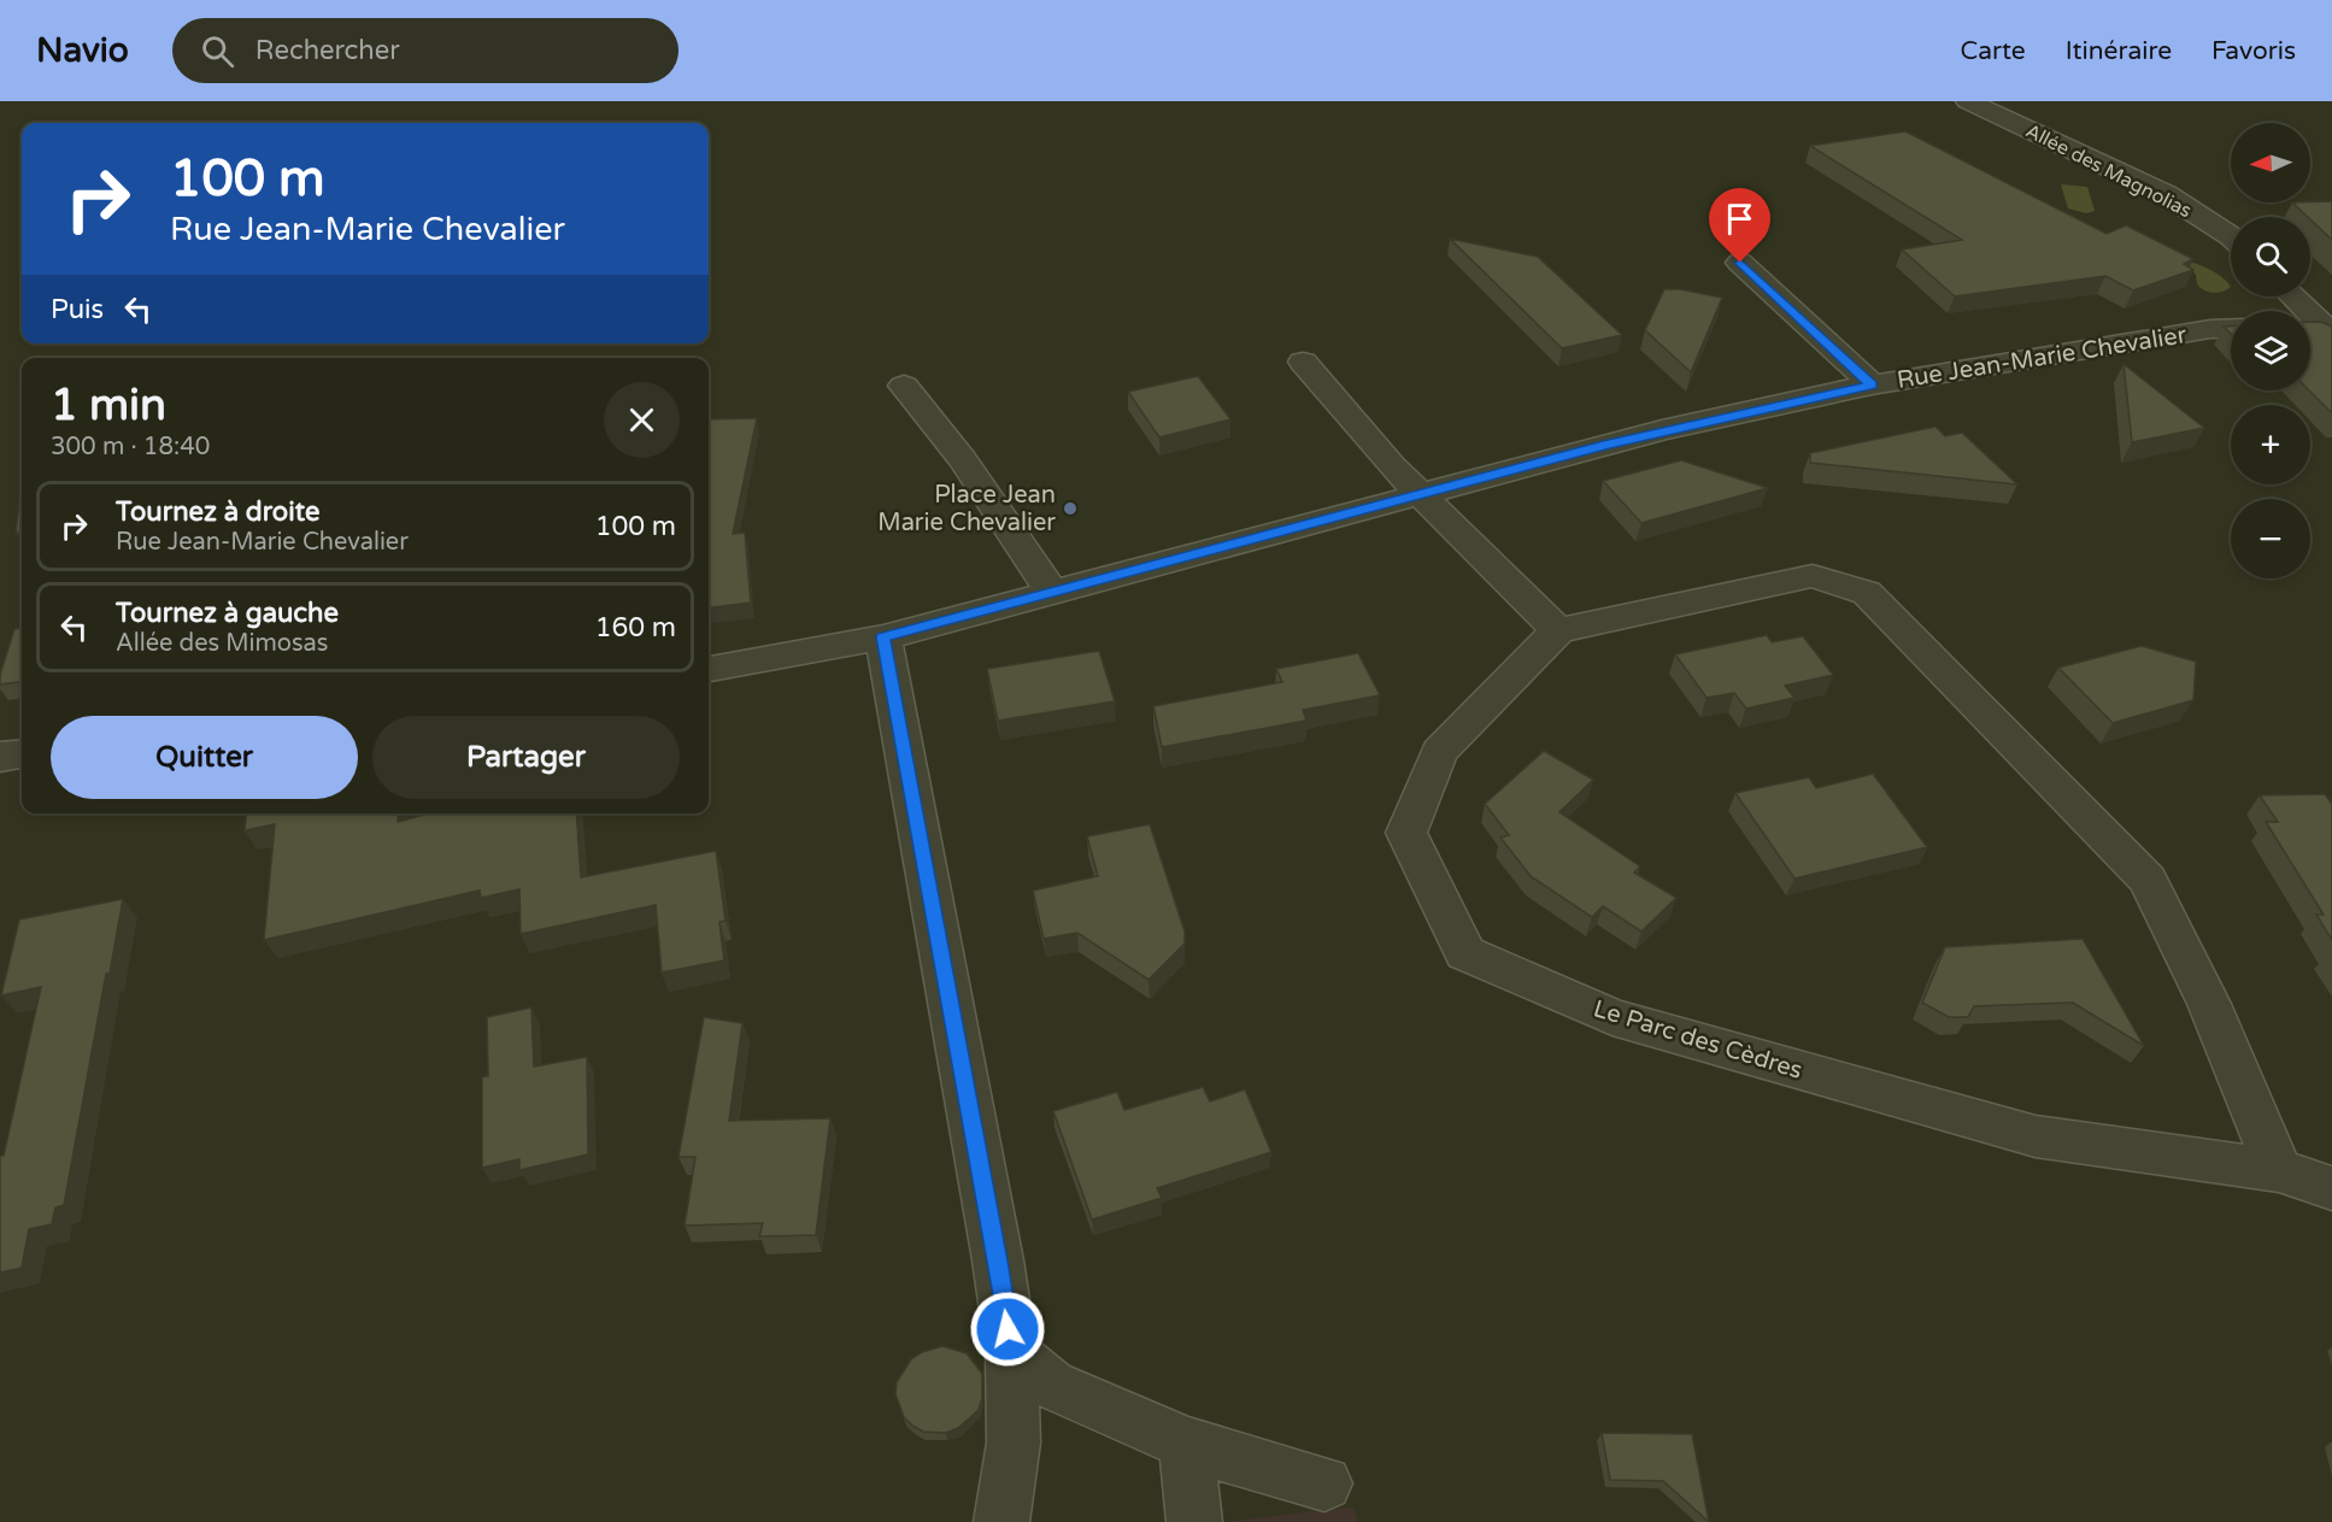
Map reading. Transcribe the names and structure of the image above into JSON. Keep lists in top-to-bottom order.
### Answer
{
  "streets": {
    "street": ["Allée des Magnolias", "Rue Jean-Marie Chevalier", "Le Parc des Cèdres"]
  },
  "places": ["Place Jean Marie Chevalier"],
  "north": "left",
  "page": {
    "header": "Navio",
    "search": "Rechercher",
    "nav": ["Carte", "Itinéraire", "Favoris"],
    "map_buttons": ["+", "−"],
    "turn": ["100 m", "Rue Jean-Marie Chevalier"],
    "then": "Puis",
    "heading": ["1 min", "300 m · 18:40"],
    "list": [
      {
        "name": "Tournez à droite",
        "note": "Rue Jean-Marie Chevalier",
        "value": "100 m"
      },
      {
        "name": "Tournez à gauche",
        "note": "Allée des Mimosas",
        "value": "160 m"
      }
    ],
    "buttons": ["Quitter", "Partager"]
  }
}
